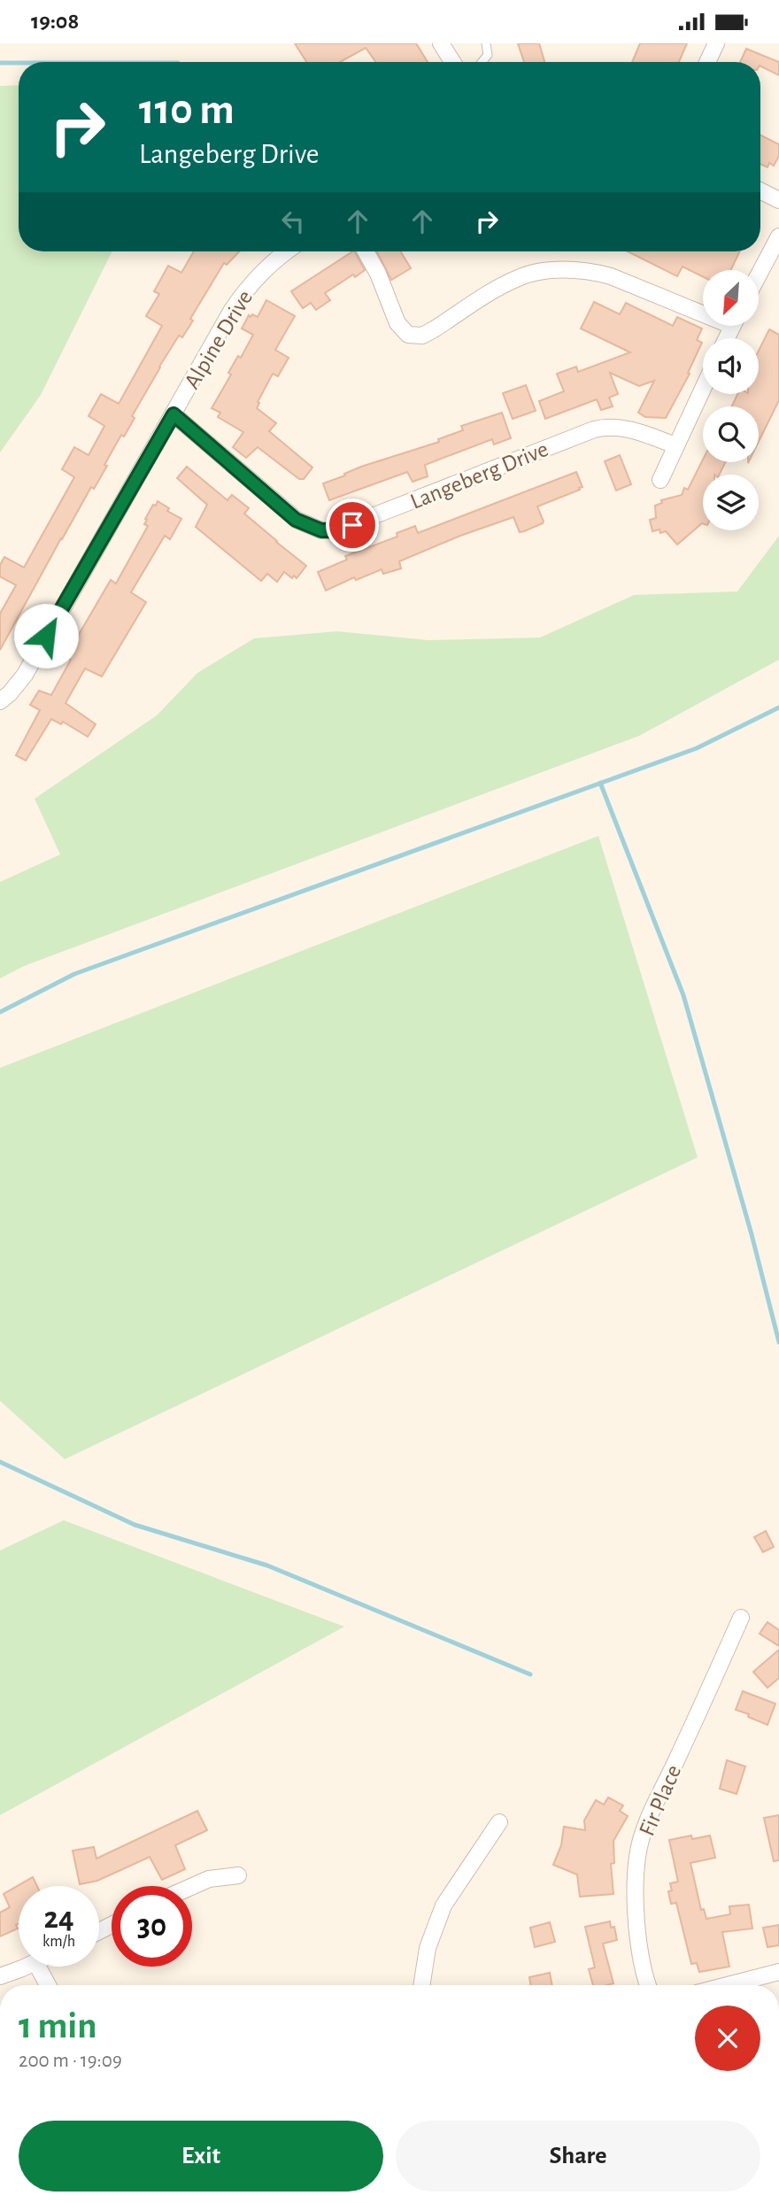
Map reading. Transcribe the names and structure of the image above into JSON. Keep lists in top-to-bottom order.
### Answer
{
  "streets": {
    "street": ["Alpine Drive", "Langeberg Drive", "Fir Place"]
  },
  "crossings": [
    ["Alpine Drive", "Langeberg Drive"]
  ],
  "north": "bottom left",
  "page": {
    "status": "19:08",
    "turn": ["110 m", "Langeberg Drive"],
    "speed": "24 km/h",
    "limit": "30",
    "heading": ["1 min", "200 m · 19:09"],
    "buttons": ["Exit", "Share"]
  }
}
